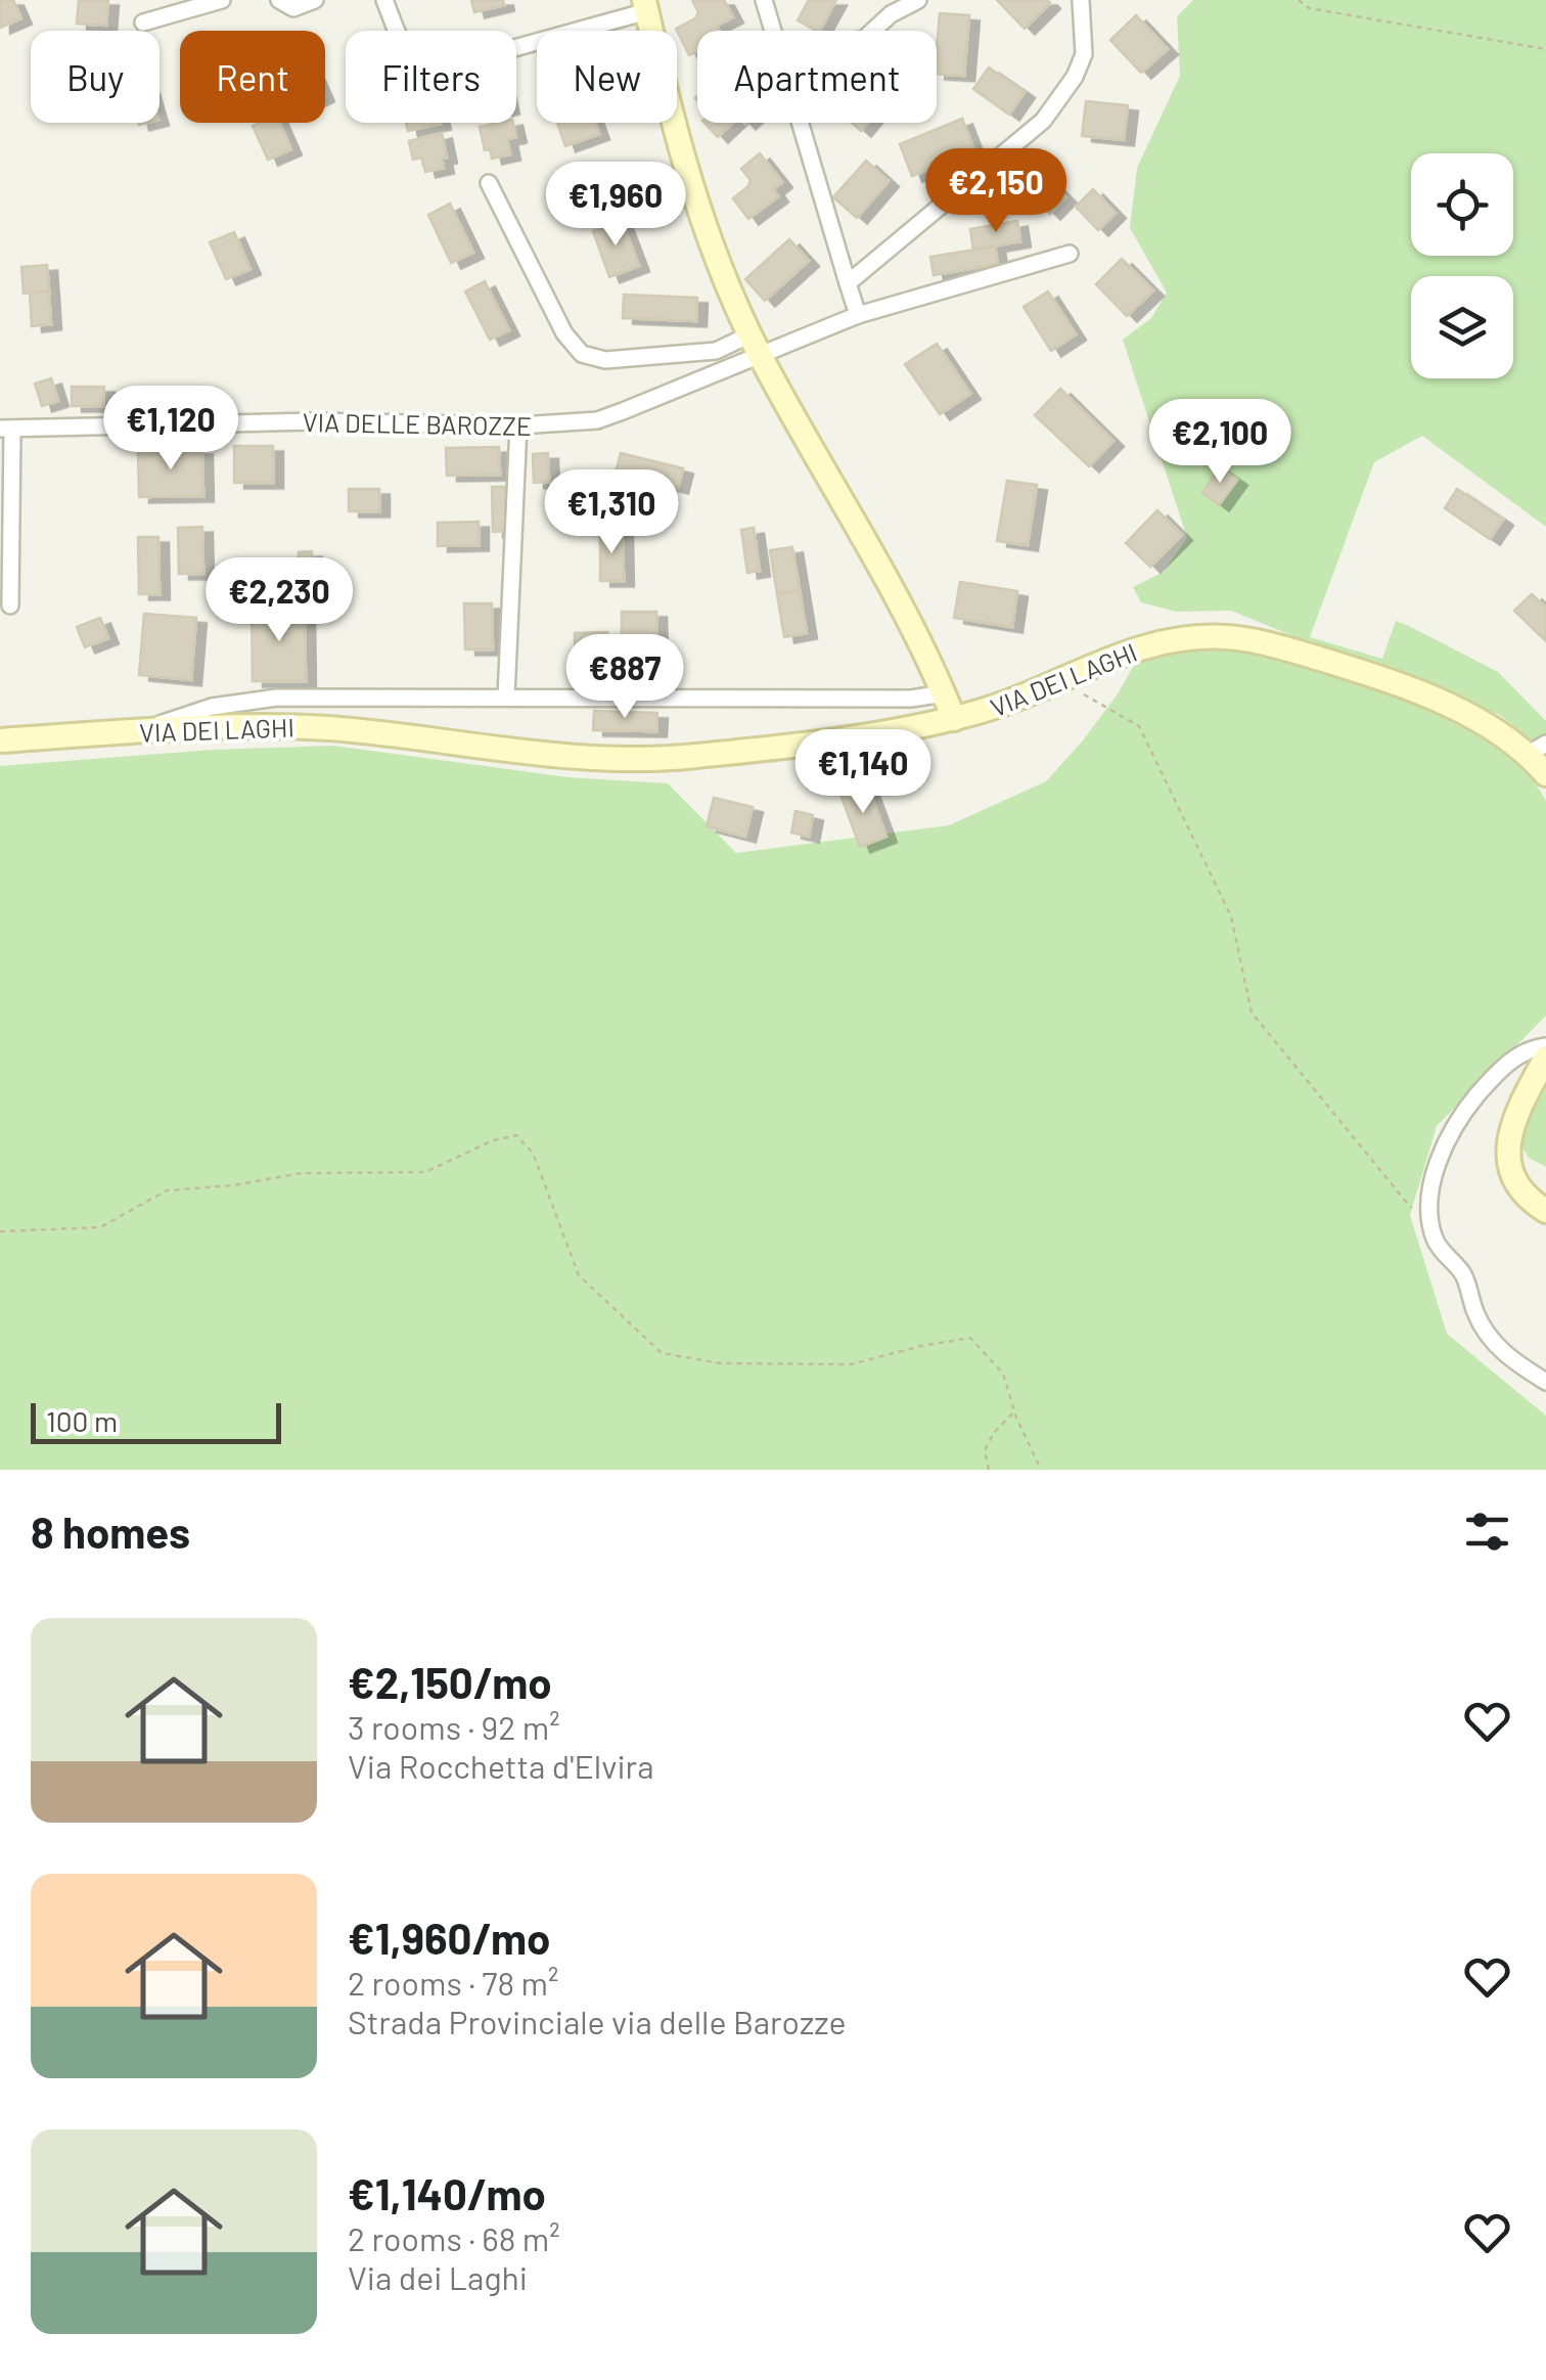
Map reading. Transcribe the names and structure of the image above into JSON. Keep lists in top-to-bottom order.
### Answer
{
  "streets": {
    "main road": ["VIA DEI LAGHI"],
    "street": ["VIA DELLE BAROZZE"]
  },
  "scale_bar": "100 m",
  "page": {
    "chip": [
      "Buy",
      "Rent",
      "Filters",
      "New",
      "Apartment"
    ],
    "price": [
      "€2,150",
      "€1,960",
      "€1,120",
      "€2,100",
      "€1,310",
      "€2,230",
      "€887",
      "€1,140"
    ],
    "scale": "100 m",
    "heading": "8 homes",
    "list": [
      {
        "name": "€2,150/mo",
        "note": "3 rooms · 92 m² · Via Rocchetta d'Elvira"
      },
      {
        "name": "€1,960/mo",
        "note": "2 rooms · 78 m² · Strada Provinciale via delle Barozze"
      },
      {
        "name": "€1,140/mo",
        "note": "2 rooms · 68 m² · Via dei Laghi"
      }
    ]
  }
}
